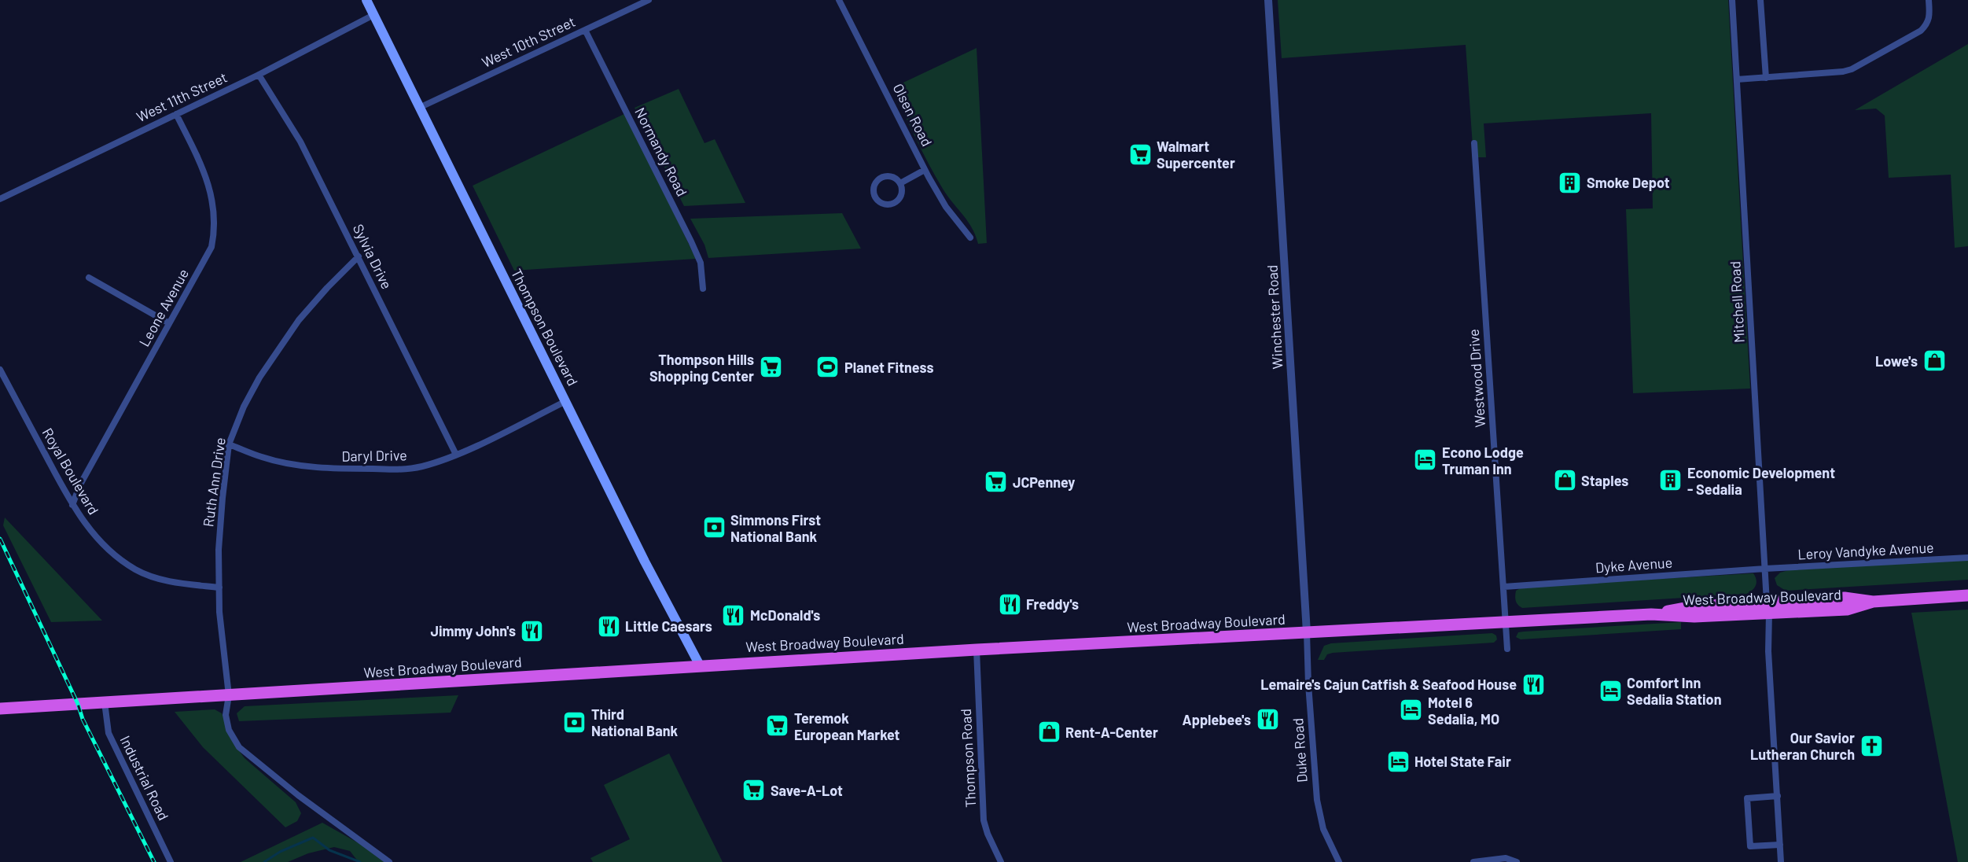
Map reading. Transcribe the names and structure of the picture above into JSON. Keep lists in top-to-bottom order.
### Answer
{
  "streets": {
    "highway": ["West Broadway Boulevard"],
    "main road": ["Thompson Boulevard"],
    "street": [
      "West 10th Street",
      "West 11th Street",
      "Olsen Road",
      "Normandy Road",
      "Sylvia Drive",
      "Mitchell Road",
      "Leone Avenue",
      "Winchester Road",
      "Westwood Drive",
      "Daryl Drive",
      "Royal Boulevard",
      "Ruth Ann Drive",
      "Leroy Vandyke Avenue",
      "Dyke Avenue",
      "Duke Road",
      "Thompson Road",
      "Industrial Road"
    ]
  },
  "crossings": [
    ["West 10th Street", "Normandy Road"],
    ["West 10th Street", "Thompson Boulevard"],
    ["West 11th Street", "Sylvia Drive"],
    ["West 11th Street", "Leone Avenue"],
    ["West 11th Street", "Thompson Boulevard"],
    ["Sylvia Drive", "Daryl Drive"],
    ["Sylvia Drive", "Ruth Ann Drive"],
    ["Mitchell Road", "Leroy Vandyke Avenue"],
    ["Mitchell Road", "Dyke Avenue"],
    ["Mitchell Road", "West Broadway Boulevard"],
    ["Leone Avenue", "Royal Boulevard"],
    ["Winchester Road", "West Broadway Boulevard"],
    ["Winchester Road", "Duke Road"],
    ["Thompson Boulevard", "Daryl Drive"],
    ["Thompson Boulevard", "West Broadway Boulevard"],
    ["Westwood Drive", "Dyke Avenue"],
    ["Westwood Drive", "West Broadway Boulevard"],
    ["Daryl Drive", "Ruth Ann Drive"],
    ["Royal Boulevard", "Ruth Ann Drive"],
    ["Ruth Ann Drive", "West Broadway Boulevard"],
    ["Leroy Vandyke Avenue", "Dyke Avenue"],
    ["West Broadway Boulevard", "Duke Road"],
    ["West Broadway Boulevard", "Thompson Road"],
    ["West Broadway Boulevard", "Industrial Road"]
  ],
  "places": {
    "supermarket": [
      "Walmart Supercenter",
      "Thompson Hills Shopping Center",
      "JCPenney",
      "Teremok European Market",
      "Save-A-Lot"
    ],
    "building": ["Smoke Depot", "Economic Development - Sedalia"],
    "shop": ["Lowe's", "Staples", "Rent-A-Center"],
    "sports": ["Planet Fitness"],
    "hotel": [
      "Econo Lodge Truman Inn",
      "Comfort Inn Sedalia Station",
      "Motel 6 Sedalia, MO",
      "Hotel State Fair"
    ],
    "bank": ["Simmons First National Bank", "Third National Bank"],
    "restaurant": [
      "Freddy's",
      "McDonald's",
      "Little Caesars",
      "Jimmy John's",
      "Lemaire's Cajun Catfish & Seafood House",
      "Applebee's"
    ],
    "church": ["Our Savior Lutheran Church"]
  }
}
